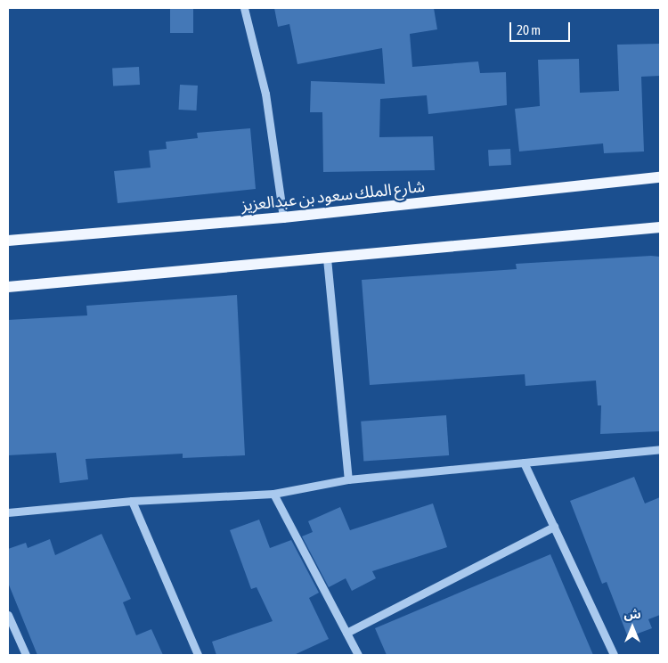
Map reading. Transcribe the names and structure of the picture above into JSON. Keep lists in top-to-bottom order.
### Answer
{
  "streets": {
    "main road": ["شارع الملك سعود بن عبدالعزيز"]
  },
  "scale_bar": "20 m",
  "north": "top"
}
